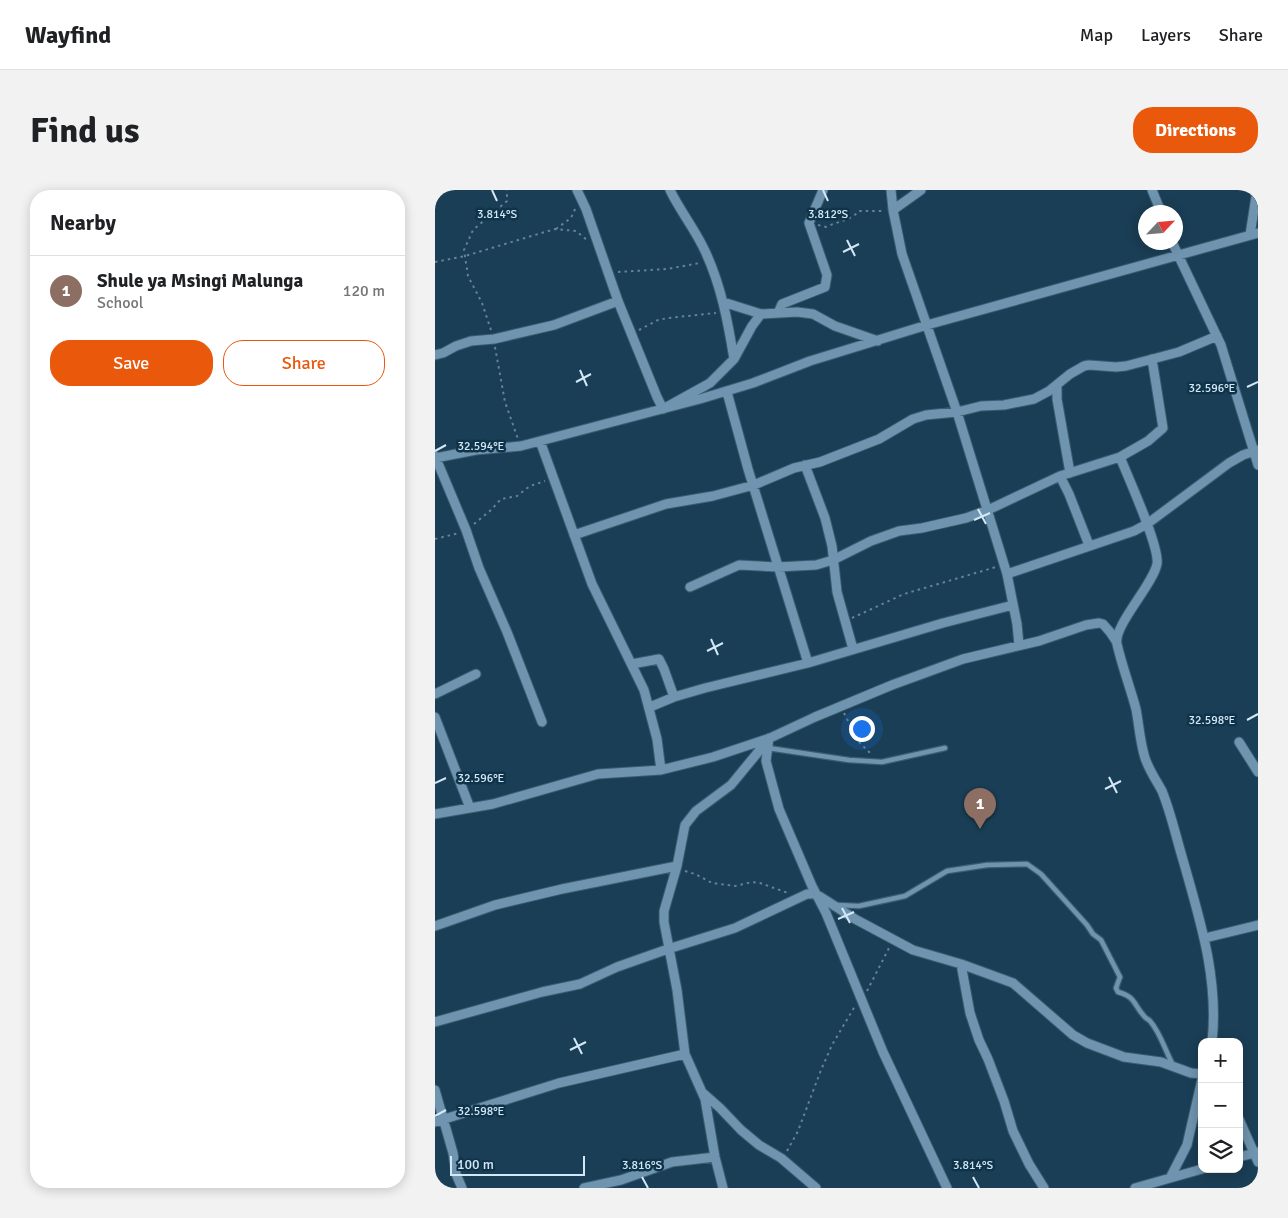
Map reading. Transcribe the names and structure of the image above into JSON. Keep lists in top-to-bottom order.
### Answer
{
  "scale_bar": "100 m",
  "north": "top right",
  "page": {
    "header": "Wayfind",
    "nav": ["Map", "Layers", "Share"],
    "buttons": [
      "Directions",
      ["Save", "Share"]
    ],
    "title": "Find us",
    "heading": "Nearby",
    "list": [
      {
        "mark": "1",
        "name": "Shule ya Msingi Malunga",
        "note": "School",
        "value": "120 m"
      }
    ],
    "pins": "1",
    "map_buttons": ["+", "−"],
    "scale": "100 m"
  },
  "coordinates": [
    "3.814°S",
    "3.812°S",
    "32.596°E",
    "32.594°E",
    "32.598°E",
    "3.816°S"
  ]
}
